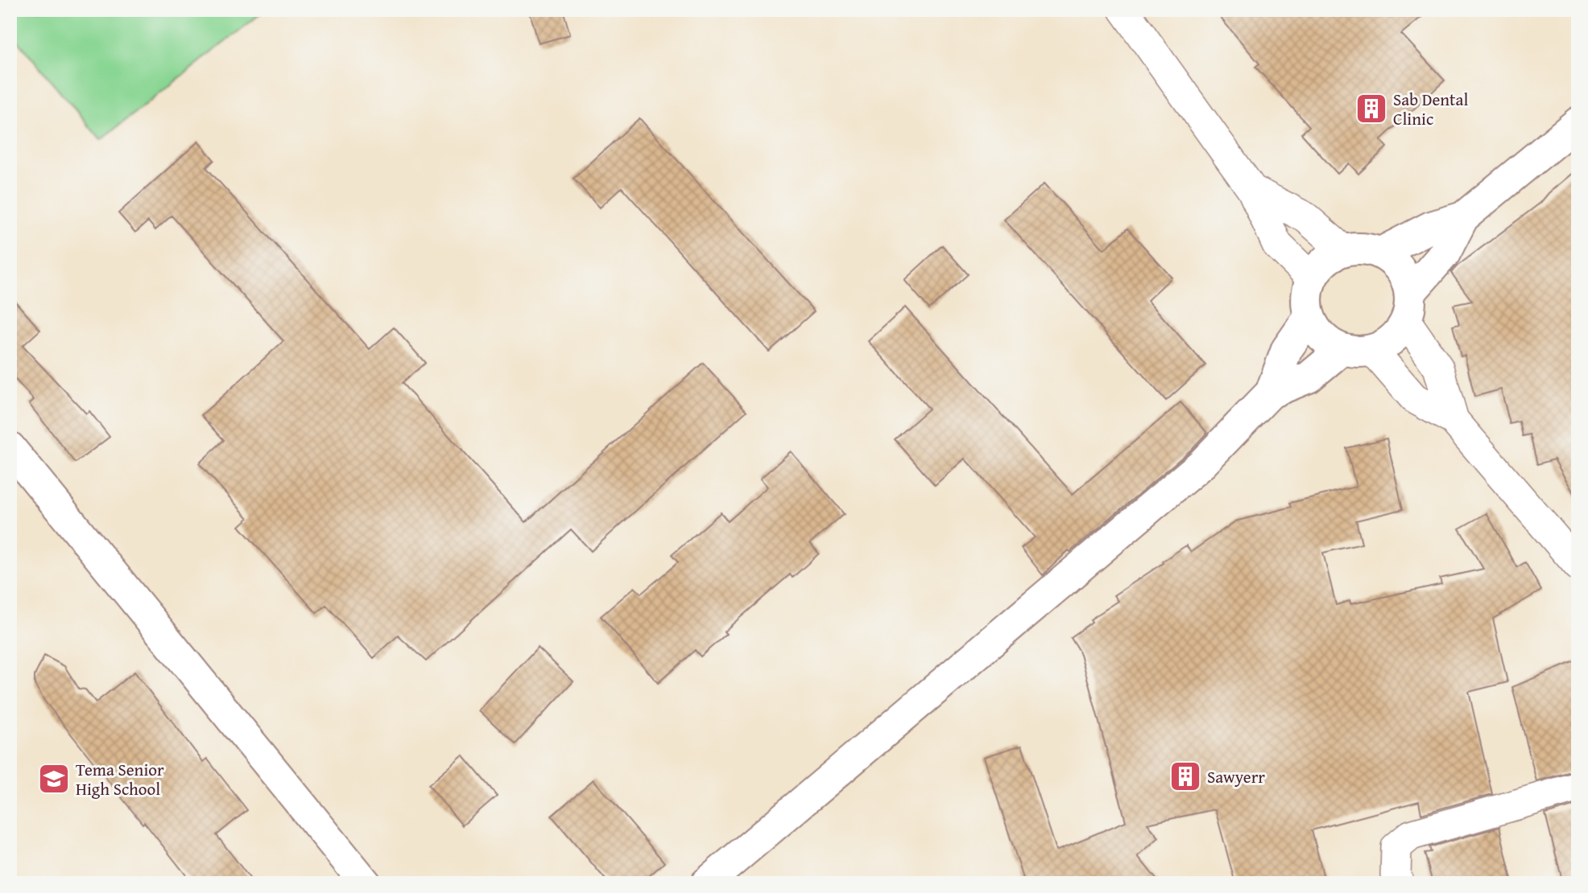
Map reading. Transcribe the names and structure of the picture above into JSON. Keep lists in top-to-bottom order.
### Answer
{
  "places": {
    "building": ["Sab Dental Clinic", "Sawyerr"],
    "school or university": ["Tema Senior High School"]
  }
}
